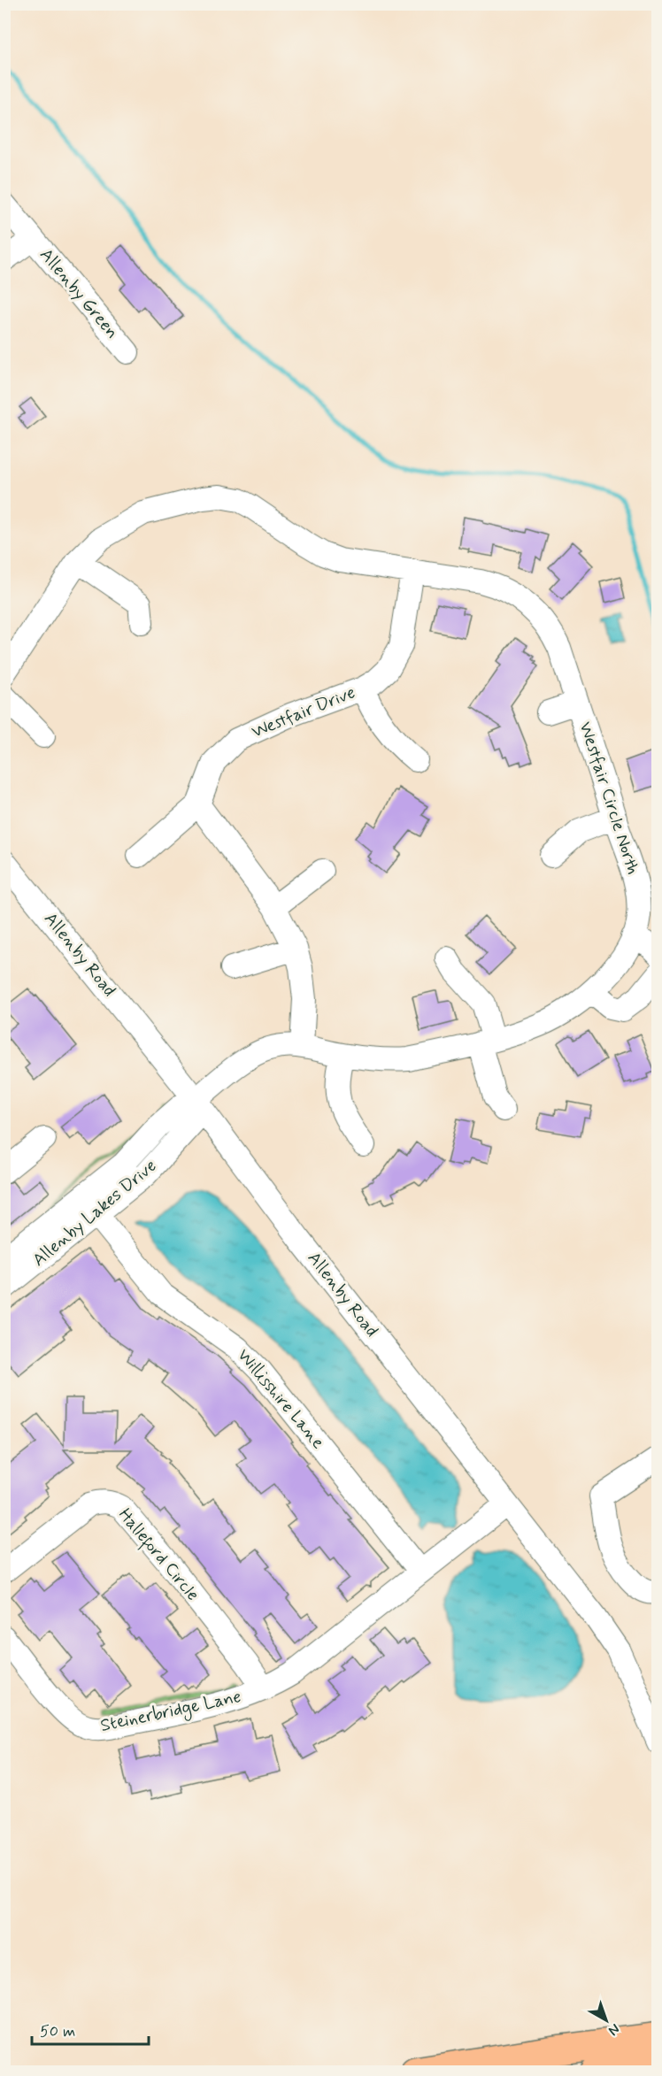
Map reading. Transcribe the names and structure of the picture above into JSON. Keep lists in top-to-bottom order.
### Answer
{
  "streets": {
    "street": [
      "Allenby Green",
      "Westfair Drive",
      "Westfair Circle North",
      "Allenby Road",
      "Allenby Lakes Drive",
      "Willisshire Lane",
      "Halleford Circle",
      "Steinerbridge Lane"
    ]
  },
  "crossings": [
    ["Westfair Drive", "Westfair Circle North"],
    ["Westfair Circle North", "Allenby Road"],
    ["Westfair Circle North", "Allenby Lakes Drive"],
    ["Allenby Road", "Allenby Lakes Drive"],
    ["Allenby Road", "Steinerbridge Lane"],
    ["Allenby Lakes Drive", "Willisshire Lane"],
    ["Willisshire Lane", "Steinerbridge Lane"],
    ["Halleford Circle", "Steinerbridge Lane"]
  ],
  "scale_bar": "50 m",
  "north": "bottom right"
}
